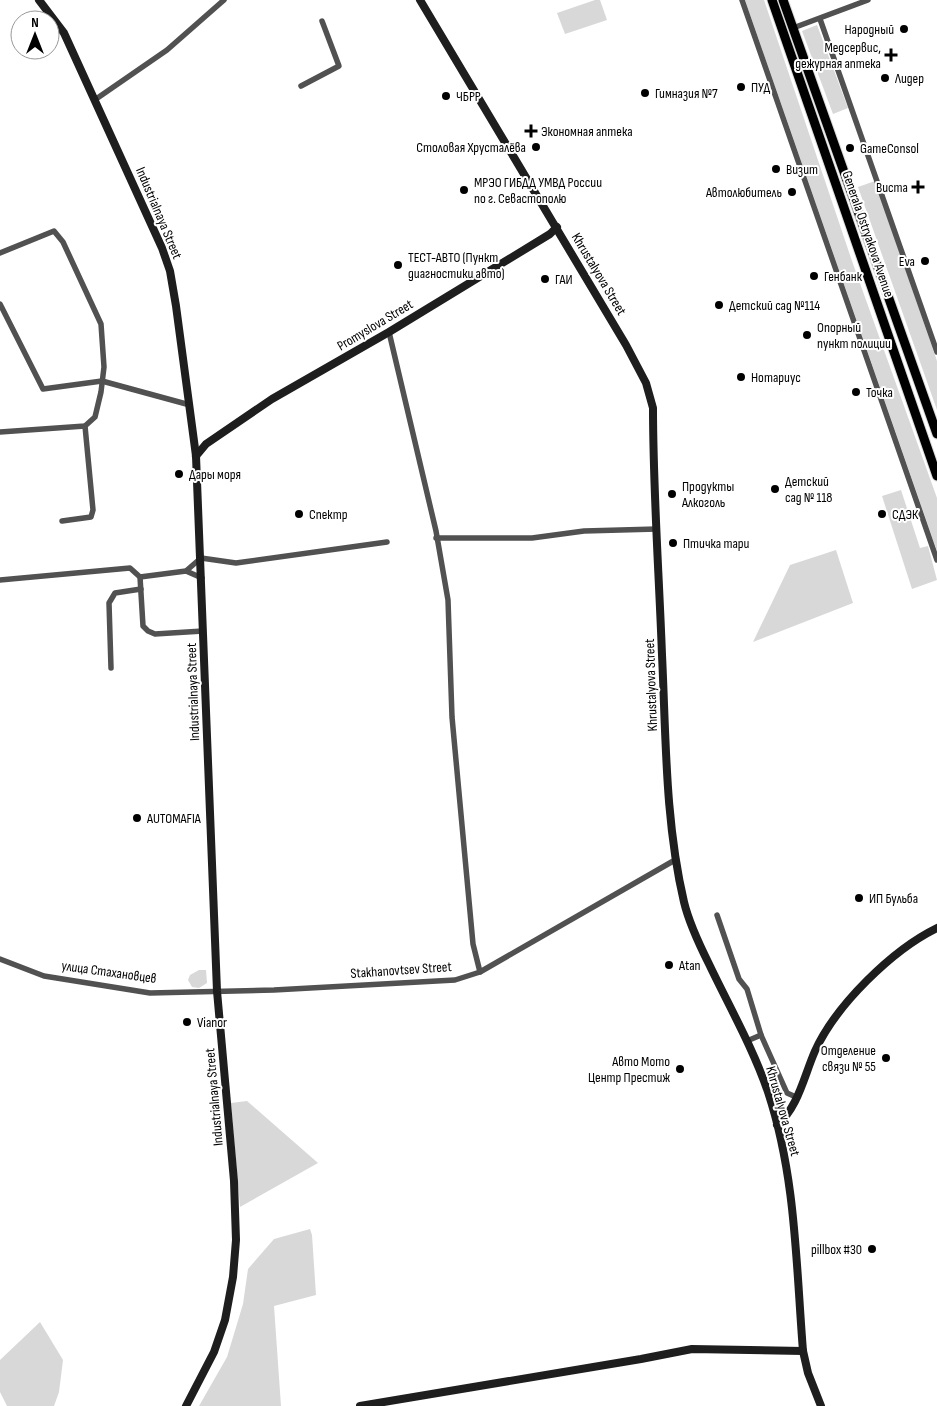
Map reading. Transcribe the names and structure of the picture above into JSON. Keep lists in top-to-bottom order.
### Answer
{
  "streets": {
    "main road": [
      "Industrialnaya Street",
      "Generala Ostryakova Avenue",
      "Khrustalyova Street",
      "Promyslova Street"
    ],
    "street": ["Stakhanovtsev Street", "улица Стахановцев"]
  },
  "crossings": [
    ["Industrialnaya Street", "Promyslova Street"],
    ["Industrialnaya Street", "Stakhanovtsev Street"],
    ["Industrialnaya Street", "улица Стахановцев"],
    ["Khrustalyova Street", "Promyslova Street"],
    ["Khrustalyova Street", "Stakhanovtsev Street"],
    ["Stakhanovtsev Street", "улица Стахановцев"]
  ],
  "places": {
    "other": [
      "Народный",
      "Лидер",
      "ПУД",
      "Гимназия №7",
      "ЧБРР",
      "Столовая Хрусталёва",
      "GameConsol",
      "Визит",
      "МРЭО ГИБДД УМВД России по г. Севастополю",
      "Автолюбитель",
      "Eva",
      "ТЕСТ-АВТО (Пункт диагностики авто)",
      "Генбанк",
      "ГАИ",
      "Детский сад №114",
      "Опорный пункт полиции",
      "Нотариус",
      "Точка",
      "Дары моря",
      "Детский сад № 118",
      "Продукты Алкоголь",
      "Спектр",
      "СДЭК",
      "Птичка тари",
      "AUTOMAFIA",
      "ИП Бульба",
      "Atan",
      "Vianor",
      "Отделение связи № 55",
      "Авто Мото Центр Престиж",
      "pillbox #30"
    ],
    "health": ["Медсервис, дежурная аптека", "Экономная аптека", "Виста"]
  },
  "north": "top"
}
